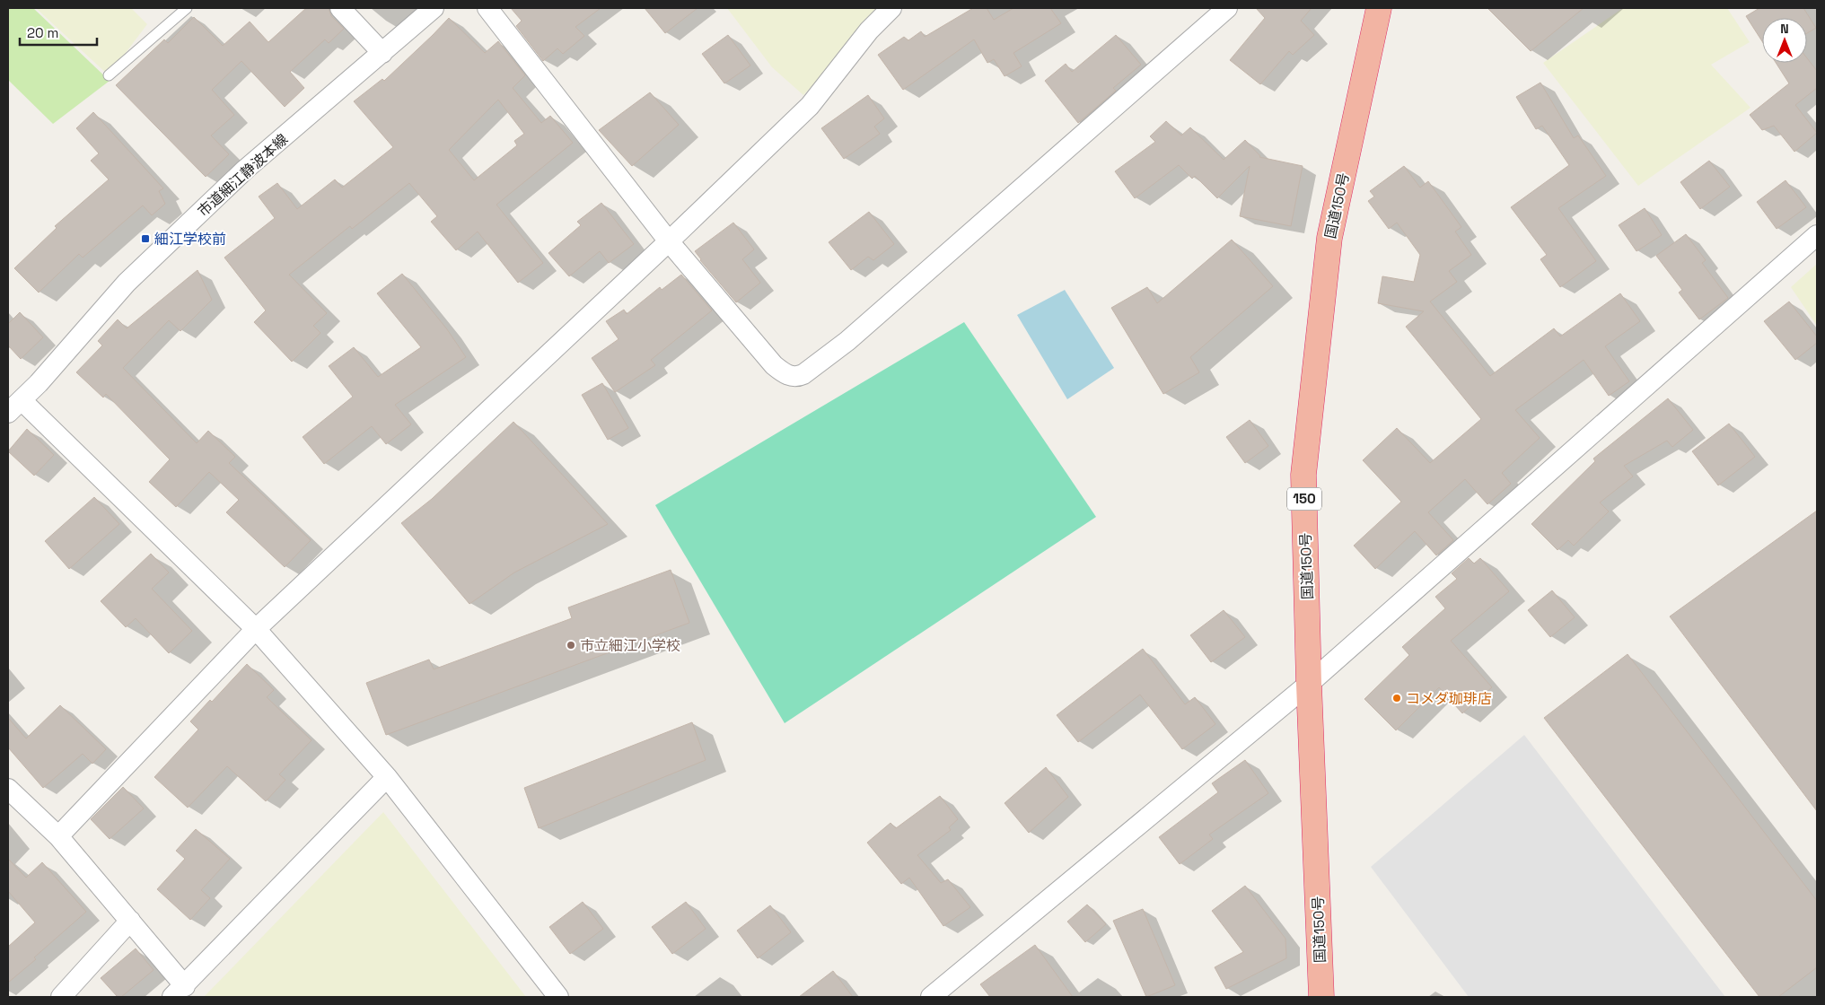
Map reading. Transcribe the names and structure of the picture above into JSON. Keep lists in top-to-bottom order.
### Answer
{
  "streets": {
    "highway": ["国道150号", "150"],
    "street": ["市道細江静波本線"]
  },
  "places": {
    "transit": ["細江学校前"],
    "other": ["市立細江小学校", "コメダ珈琲店"]
  },
  "scale_bar": "20 m",
  "north": "top"
}
